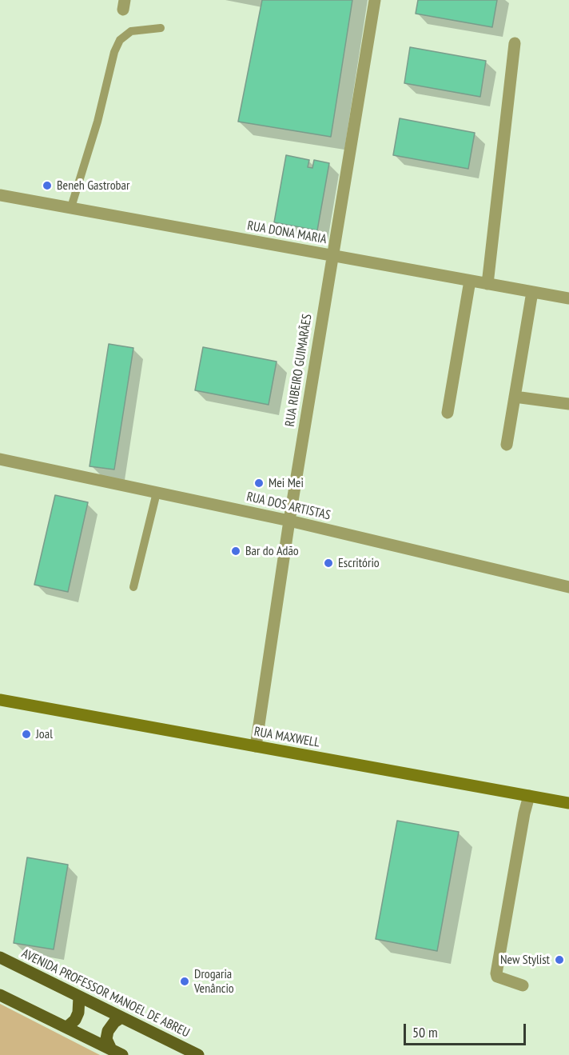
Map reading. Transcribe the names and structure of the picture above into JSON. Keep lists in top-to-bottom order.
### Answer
{
  "streets": {
    "main road": ["RUA MAXWELL", "AVENIDA PROFESSOR MANOEL DE ABREU"],
    "street": ["RUA DONA MARIA", "RUA RIBEIRO GUIMARÃES", "RUA DOS ARTISTAS"]
  },
  "crossings": [
    ["RUA DONA MARIA", "RUA RIBEIRO GUIMARÃES"],
    ["RUA RIBEIRO GUIMARÃES", "RUA DOS ARTISTAS"],
    ["RUA RIBEIRO GUIMARÃES", "RUA MAXWELL"]
  ],
  "places": [
    "Beneh Gastrobar",
    "Mei Mei",
    "Bar do Adão",
    "Escritório",
    "Joal",
    "New Stylist",
    "Drogaria Venâncio"
  ],
  "scale_bar": "50 m"
}
